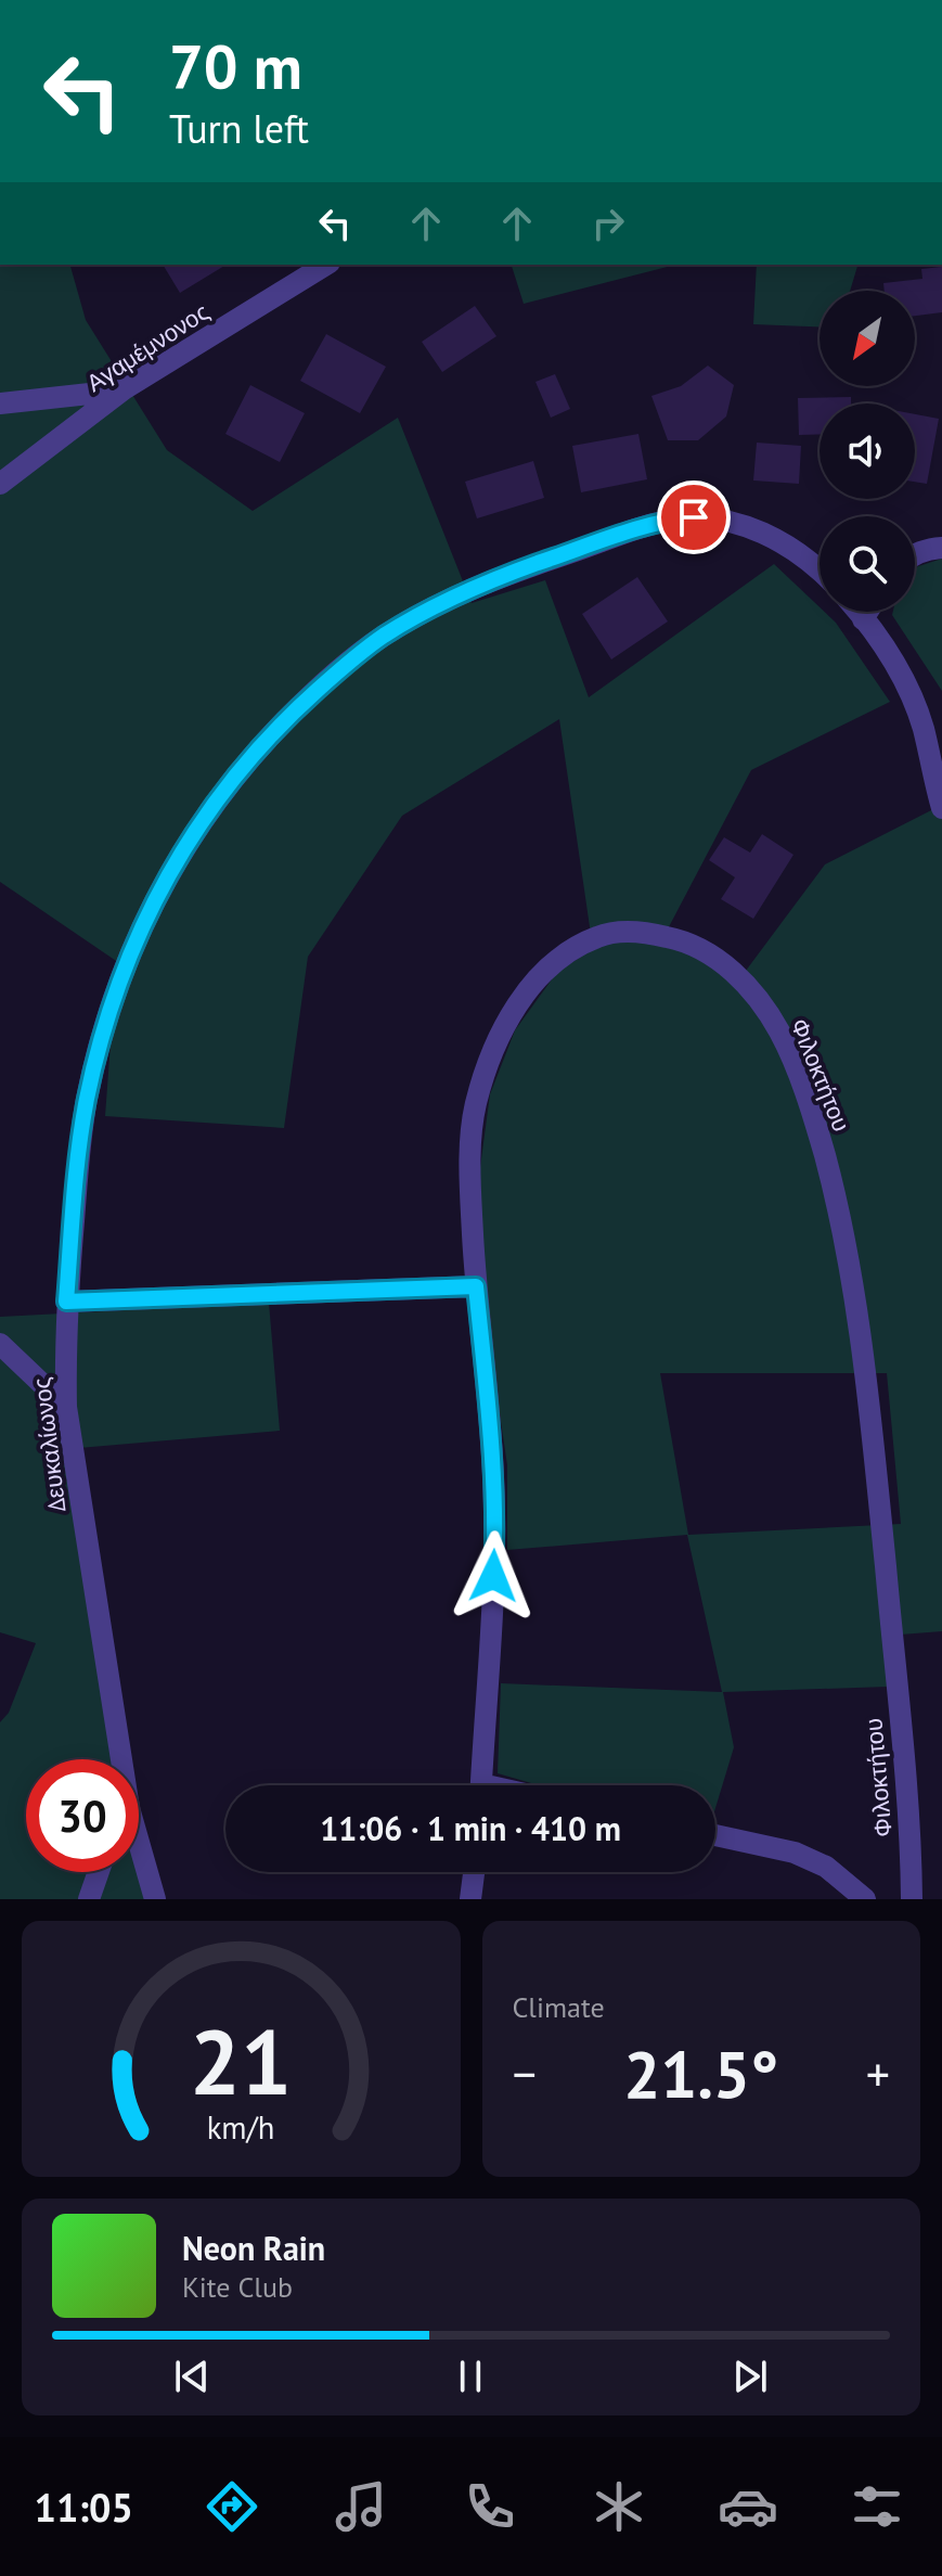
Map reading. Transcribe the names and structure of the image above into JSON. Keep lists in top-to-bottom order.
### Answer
{
  "streets": {
    "street": ["Αγαμέμνονος", "Φιλοκτήτου", "Δευκαλίωνος"]
  },
  "north": "bottom left",
  "page": {
    "turn": ["70 m", "Turn left"],
    "limit": "30",
    "trip": "11:06 · 1 min · 410 m",
    "tile": "Climate",
    "heat": ["−", "21.5°", "+"],
    "song": ["Neon Rain", "Kite Club"],
    "tabs": "11:05",
    "gauge": ["21", "km/h"]
  }
}
